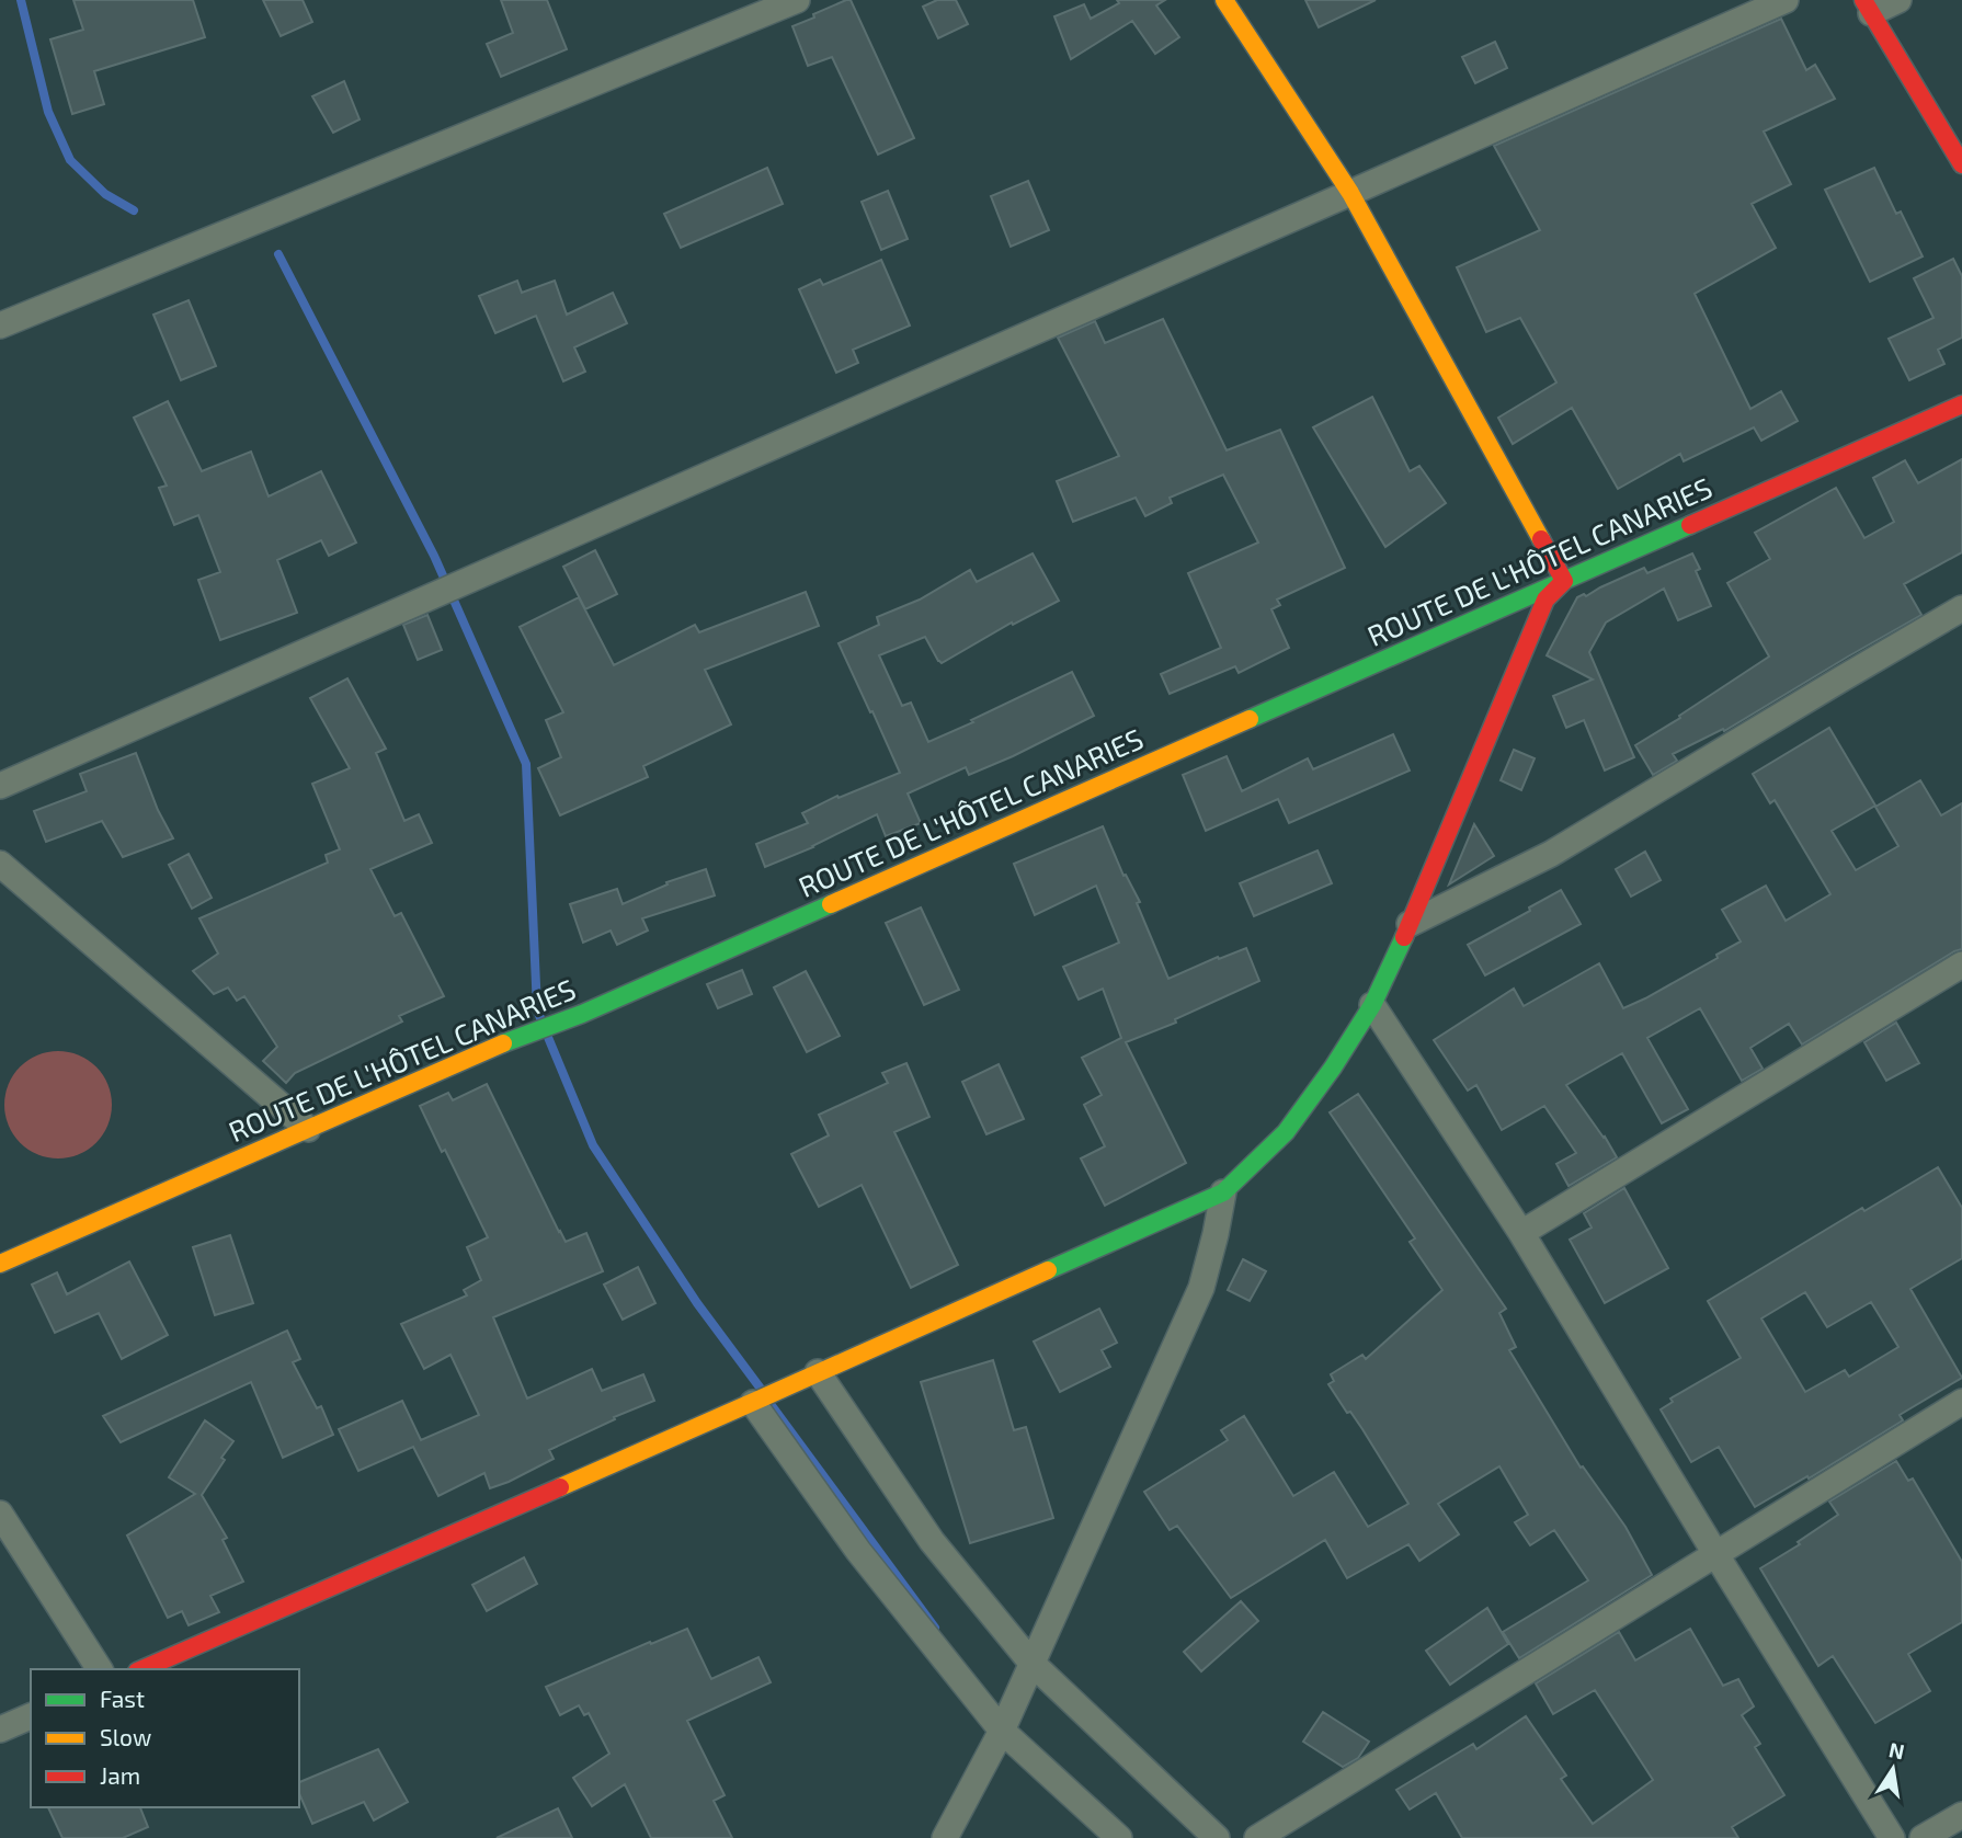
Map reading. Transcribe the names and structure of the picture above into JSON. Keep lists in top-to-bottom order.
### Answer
{
  "streets": {
    "street": ["ROUTE DE L'HÔTEL CANARIES"]
  },
  "legend": ["Fast", "Slow", "Jam"],
  "north": "top"
}
